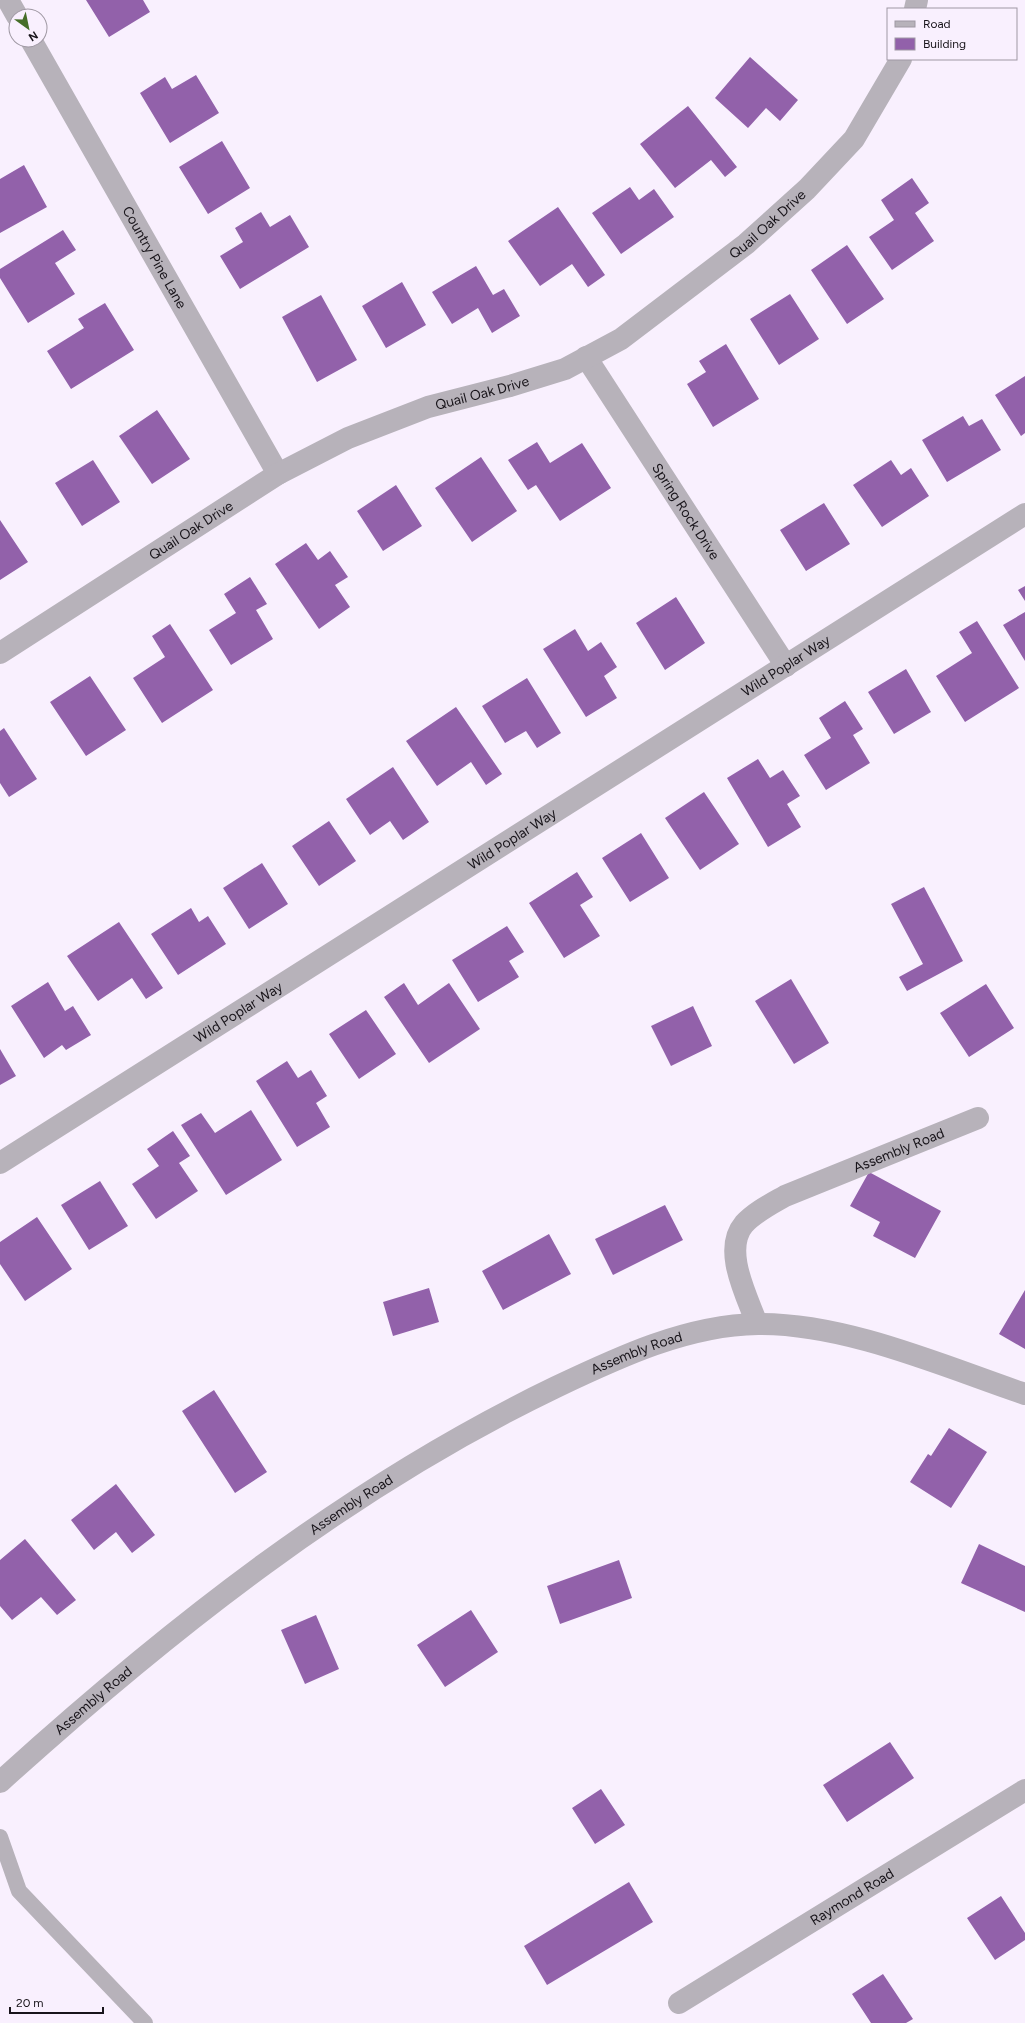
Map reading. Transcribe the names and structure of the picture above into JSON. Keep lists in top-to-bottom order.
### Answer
{
  "streets": {
    "street": [
      "Quail Oak Drive",
      "Country Pine Lane",
      "Spring Rock Drive",
      "Wild Poplar Way",
      "Assembly Road",
      "Raymond Road"
    ]
  },
  "crossings": [
    ["Quail Oak Drive", "Country Pine Lane"],
    ["Quail Oak Drive", "Spring Rock Drive"],
    ["Spring Rock Drive", "Wild Poplar Way"]
  ],
  "legend": ["Road", "Building"],
  "scale_bar": "20 m",
  "north": "bottom right"
}
